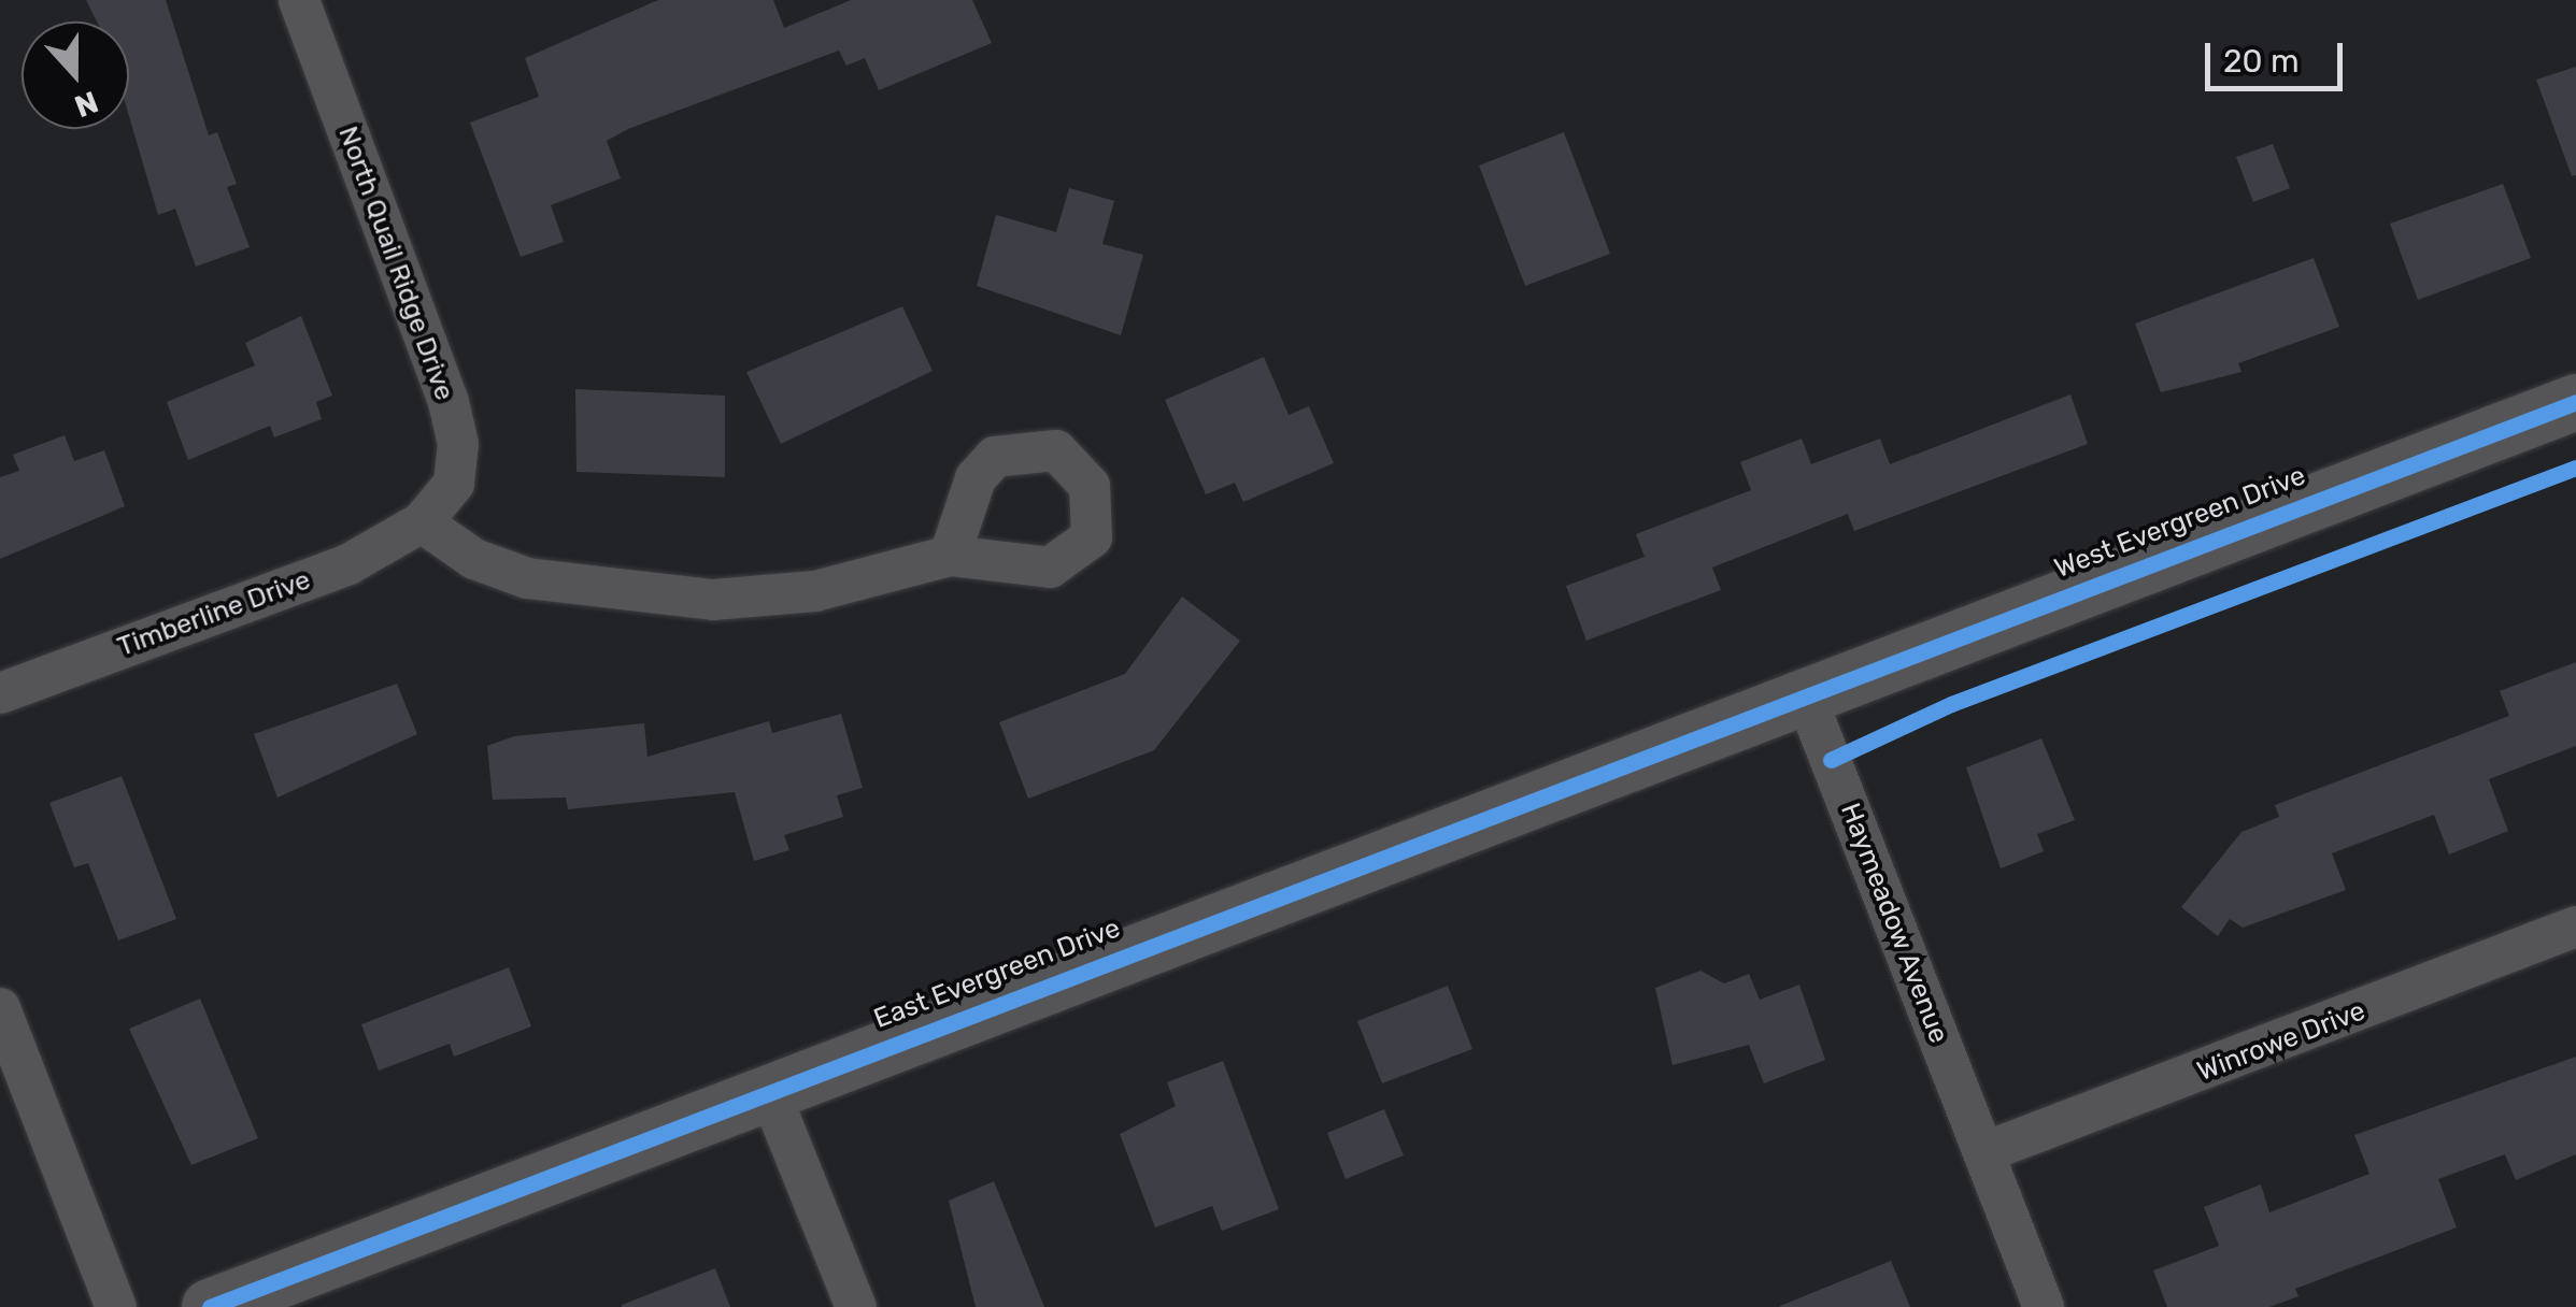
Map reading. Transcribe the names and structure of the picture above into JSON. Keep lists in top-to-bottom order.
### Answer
{
  "streets": {
    "street": [
      "North Quail Ridge Drive",
      "West Evergreen Drive",
      "Timberline Drive",
      "Haymeadow Avenue",
      "East Evergreen Drive",
      "Winrowe Drive"
    ]
  },
  "crossings": [
    ["North Quail Ridge Drive", "Timberline Drive"],
    ["West Evergreen Drive", "Haymeadow Avenue"],
    ["West Evergreen Drive", "East Evergreen Drive"],
    ["Haymeadow Avenue", "East Evergreen Drive"],
    ["Haymeadow Avenue", "Winrowe Drive"]
  ],
  "scale_bar": "20 m",
  "north": "bottom"
}
